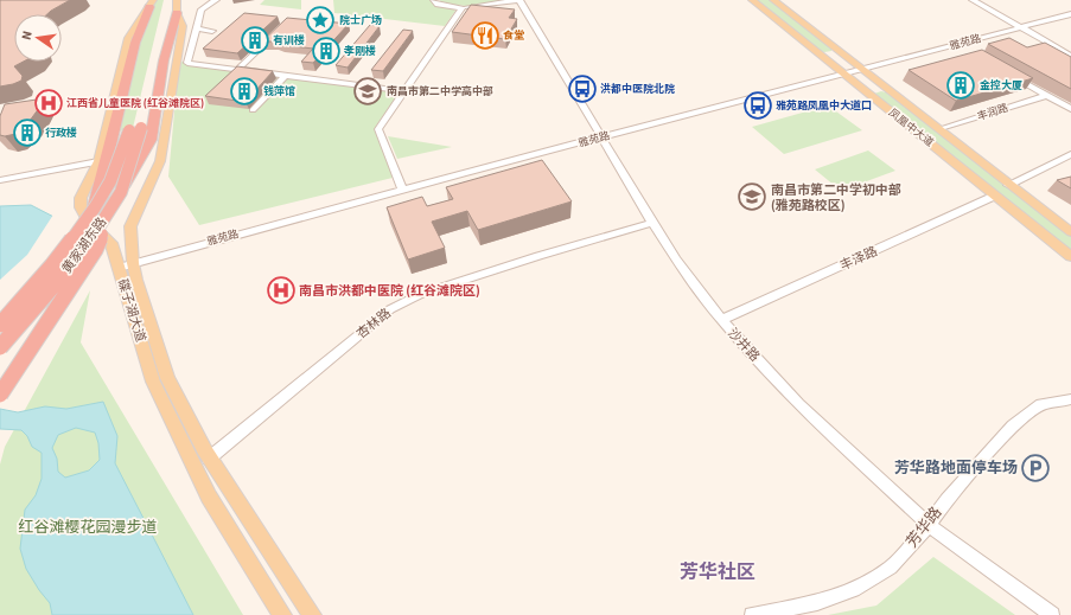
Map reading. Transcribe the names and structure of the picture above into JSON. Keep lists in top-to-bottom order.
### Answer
{
  "streets": {
    "highway": ["黄家湖东路"],
    "main road": ["凤凰中大道", "碟子湖大道"],
    "street": [
      "雅苑路",
      "丰润路",
      "丰泽路",
      "杏林路",
      "沙井路",
      "芳华路"
    ]
  },
  "crossings": [
    ["雅苑路", "凤凰中大道"],
    ["雅苑路", "碟子湖大道"],
    ["雅苑路", "沙井路"],
    ["丰润路", "凤凰中大道"],
    ["凤凰中大道", "丰泽路"],
    ["丰泽路", "沙井路"],
    ["碟子湖大道", "杏林路"],
    ["杏林路", "沙井路"],
    ["沙井路", "芳华路"]
  ],
  "districts": ["芳华社区"],
  "parks": ["红谷滩樱花园漫步道"],
  "places": {
    "place": ["院士广场"],
    "restaurant": ["食堂"],
    "building": [
      "有训楼",
      "孝刚楼",
      "金控大厦",
      "钱萍馆",
      "行政楼"
    ],
    "bus stop": ["洪都中医院北院", "雅苑路凤凰中大道口"],
    "school or university": ["南昌市第二中学高中部", "南昌市第二中学初中部 (雅苑路校区)"],
    "hospital": ["江西省儿童医院 (红谷滩院区)", "南昌市洪都中医院 (红谷滩院区)"],
    "parking": ["芳华路地面停车场"]
  },
  "north": "left"
}
